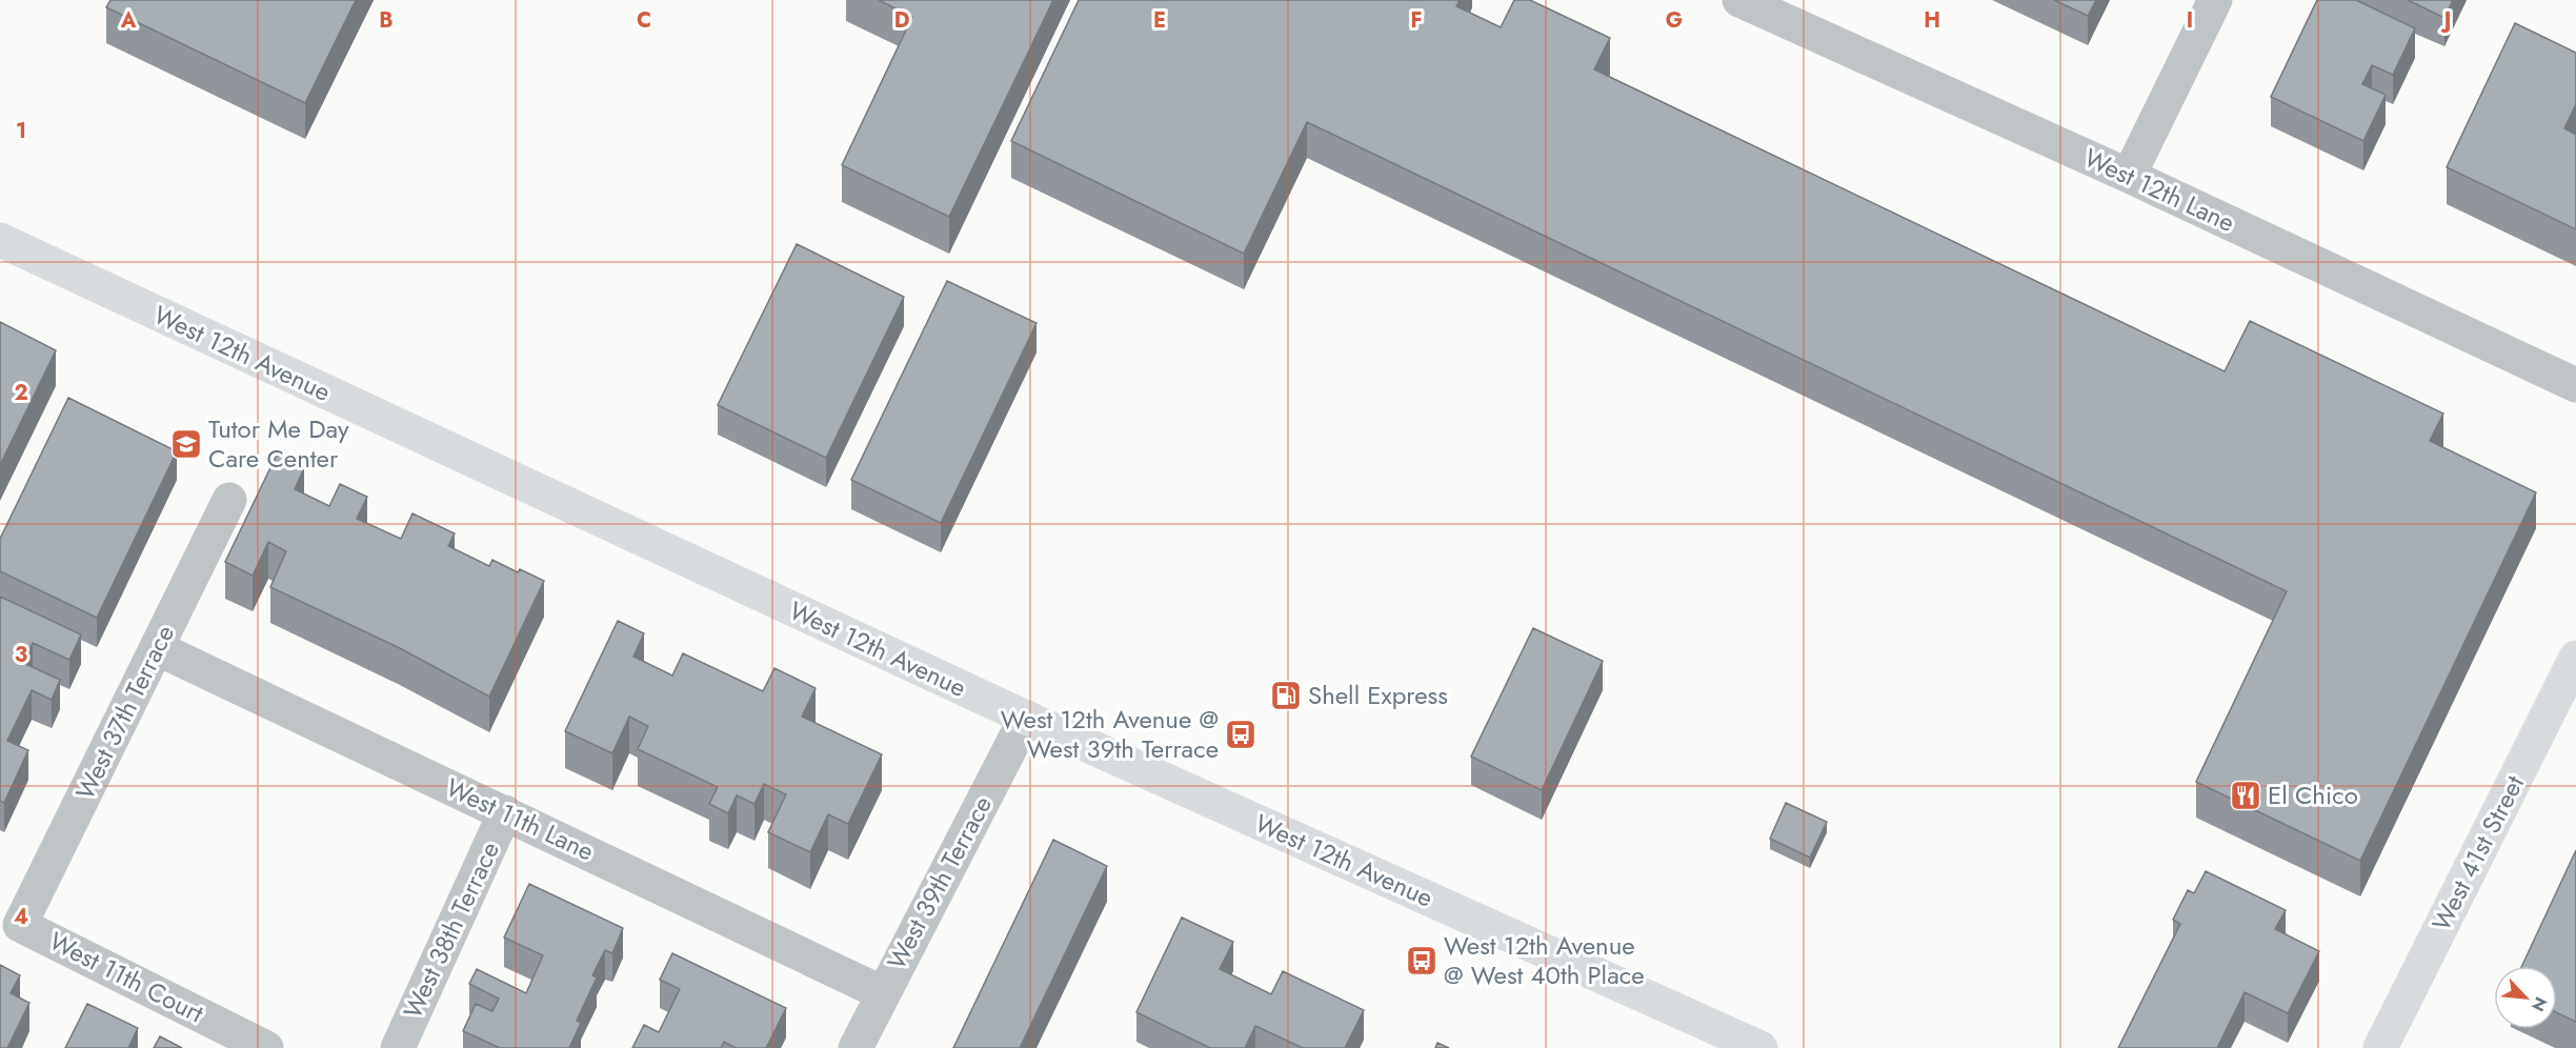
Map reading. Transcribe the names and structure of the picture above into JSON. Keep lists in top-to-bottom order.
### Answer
{
  "streets": {
    "main road": ["West 12th Avenue", "West 41st Street"],
    "street": [
      "West 12th Lane",
      "West 37th Terrace",
      "West 11th Lane",
      "West 39th Terrace",
      "West 38th Terrace",
      "West 11th Court"
    ]
  },
  "crossings": [
    ["West 12th Avenue", "West 39th Terrace"],
    ["West 37th Terrace", "West 11th Lane"],
    ["West 37th Terrace", "West 11th Court"],
    ["West 11th Lane", "West 39th Terrace"],
    ["West 11th Lane", "West 38th Terrace"]
  ],
  "places": {
    "school or university": ["Tutor Me Day Care Center"],
    "fuel station": ["Shell Express"],
    "bus stop": ["West 12th Avenue @ West 39th Terrace", "West 12th Avenue @ West 40th Place"],
    "restaurant": ["El Chico"]
  },
  "north": "bottom right",
  "grid": {
    "columns": [
      "A",
      "B",
      "C",
      "D",
      "E",
      "F",
      "G",
      "H",
      "I",
      "J"
    ],
    "rows": [
      "1",
      "2",
      "3",
      "4"
    ]
  }
}
